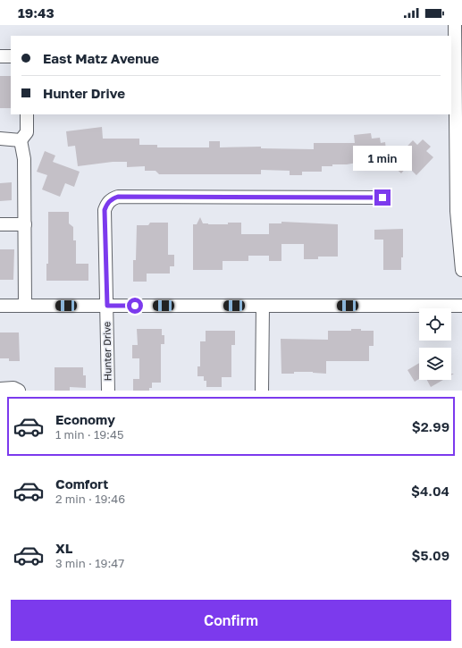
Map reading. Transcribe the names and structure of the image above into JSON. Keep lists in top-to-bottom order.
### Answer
{
  "streets": {
    "street": ["Hunter Drive"]
  },
  "page": {
    "status": "19:43",
    "banner": ["East Matz Avenue", "Hunter Drive"],
    "bubble": "1 min",
    "list": [
      {
        "name": "Economy",
        "note": "1 min · 19:45",
        "value": "$2.99"
      },
      {
        "name": "Comfort",
        "note": "2 min · 19:46",
        "value": "$4.04"
      },
      {
        "name": "XL",
        "note": "3 min · 19:47",
        "value": "$5.09"
      }
    ],
    "buttons": "Confirm"
  }
}
